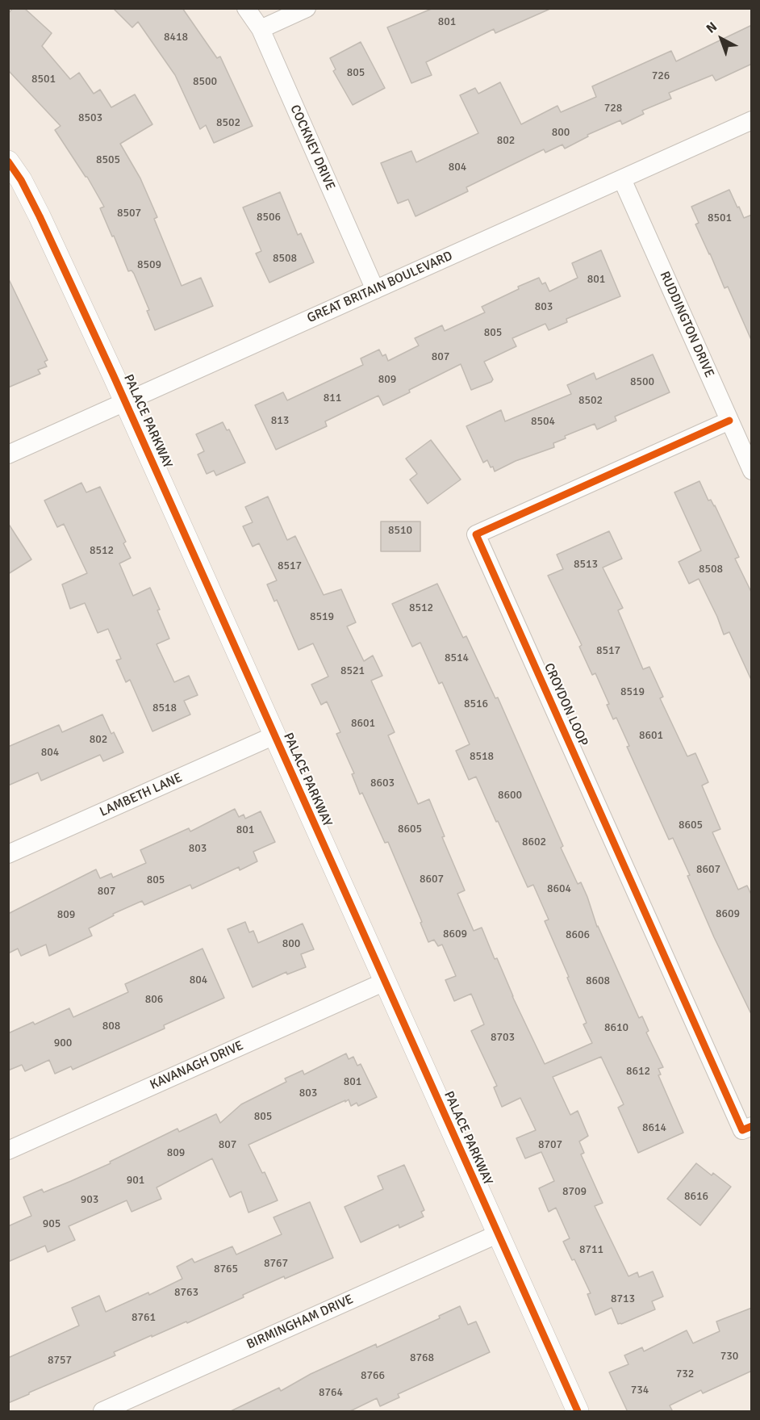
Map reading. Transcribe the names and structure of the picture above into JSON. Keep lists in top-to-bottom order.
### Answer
{
  "streets": {
    "street": [
      "COCKNEY DRIVE",
      "GREAT BRITAIN BOULEVARD",
      "RUDDINGTON DRIVE",
      "PALACE PARKWAY",
      "CROYDON LOOP",
      "LAMBETH LANE",
      "KAVANAGH DRIVE",
      "BIRMINGHAM DRIVE"
    ]
  },
  "crossings": [
    ["COCKNEY DRIVE", "GREAT BRITAIN BOULEVARD"],
    ["GREAT BRITAIN BOULEVARD", "RUDDINGTON DRIVE"],
    ["GREAT BRITAIN BOULEVARD", "PALACE PARKWAY"],
    ["RUDDINGTON DRIVE", "CROYDON LOOP"],
    ["PALACE PARKWAY", "LAMBETH LANE"],
    ["PALACE PARKWAY", "KAVANAGH DRIVE"],
    ["PALACE PARKWAY", "BIRMINGHAM DRIVE"]
  ],
  "house_numbers": [
    "801",
    "8418",
    "805",
    "726",
    "8501",
    "8500",
    "728",
    "8503",
    "8502",
    "800",
    "802",
    "8505",
    "804",
    "8507",
    "8506",
    "8501",
    "8508",
    "8509",
    "801",
    "803",
    "805",
    "807",
    "809",
    "8500",
    "811",
    "8502",
    "813",
    "8504",
    "8510",
    "8512",
    "8513",
    "8517",
    "8508",
    "8512",
    "8519",
    "8517",
    "8514",
    "8521",
    "8519",
    "8516",
    "8518",
    "8601",
    "8601",
    "802",
    "804",
    "8518",
    "8603",
    "8600",
    "8605",
    "8605",
    "801",
    "8602",
    "803",
    "8607",
    "8607",
    "805",
    "8604",
    "807",
    "8609",
    "809",
    "8609",
    "8606",
    "800",
    "804",
    "8608",
    "806",
    "808",
    "8610",
    "8703",
    "900",
    "8612",
    "801",
    "803",
    "805",
    "8614",
    "807",
    "8707",
    "809",
    "901",
    "8709",
    "8616",
    "903",
    "905",
    "8711",
    "8767",
    "8765",
    "8763",
    "8713",
    "8761",
    "730",
    "8768",
    "8757",
    "732",
    "8766",
    "734",
    "8764"
  ],
  "north": "top left"
}
